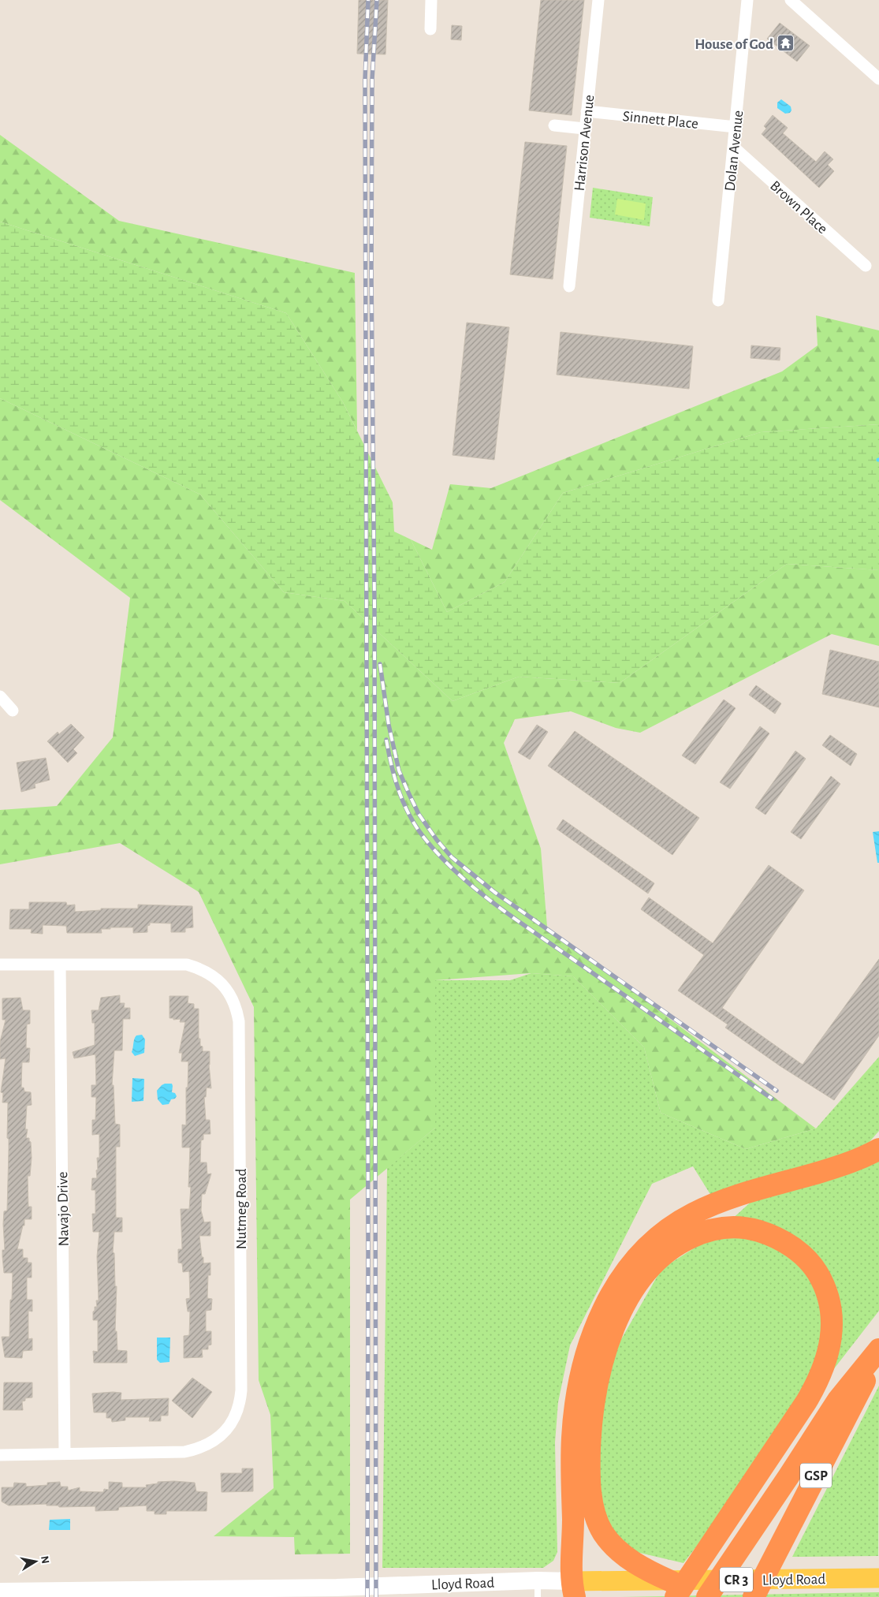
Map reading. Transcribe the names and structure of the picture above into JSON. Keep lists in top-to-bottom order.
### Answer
{
  "streets": {
    "highway": ["GSP"],
    "main road": ["Lloyd Road", "CR 3"],
    "street": [
      "Sinnett Place",
      "Harrison Avenue",
      "Dolan Avenue",
      "Brown Place",
      "Navajo Drive",
      "Nutmeg Road"
    ]
  },
  "crossings": [
    ["Sinnett Place", "Harrison Avenue"],
    ["Sinnett Place", "Dolan Avenue"],
    ["Dolan Avenue", "Brown Place"],
    ["Navajo Drive", "Nutmeg Road"]
  ],
  "places": {
    "temple": ["House of God"]
  },
  "north": "right"
}
